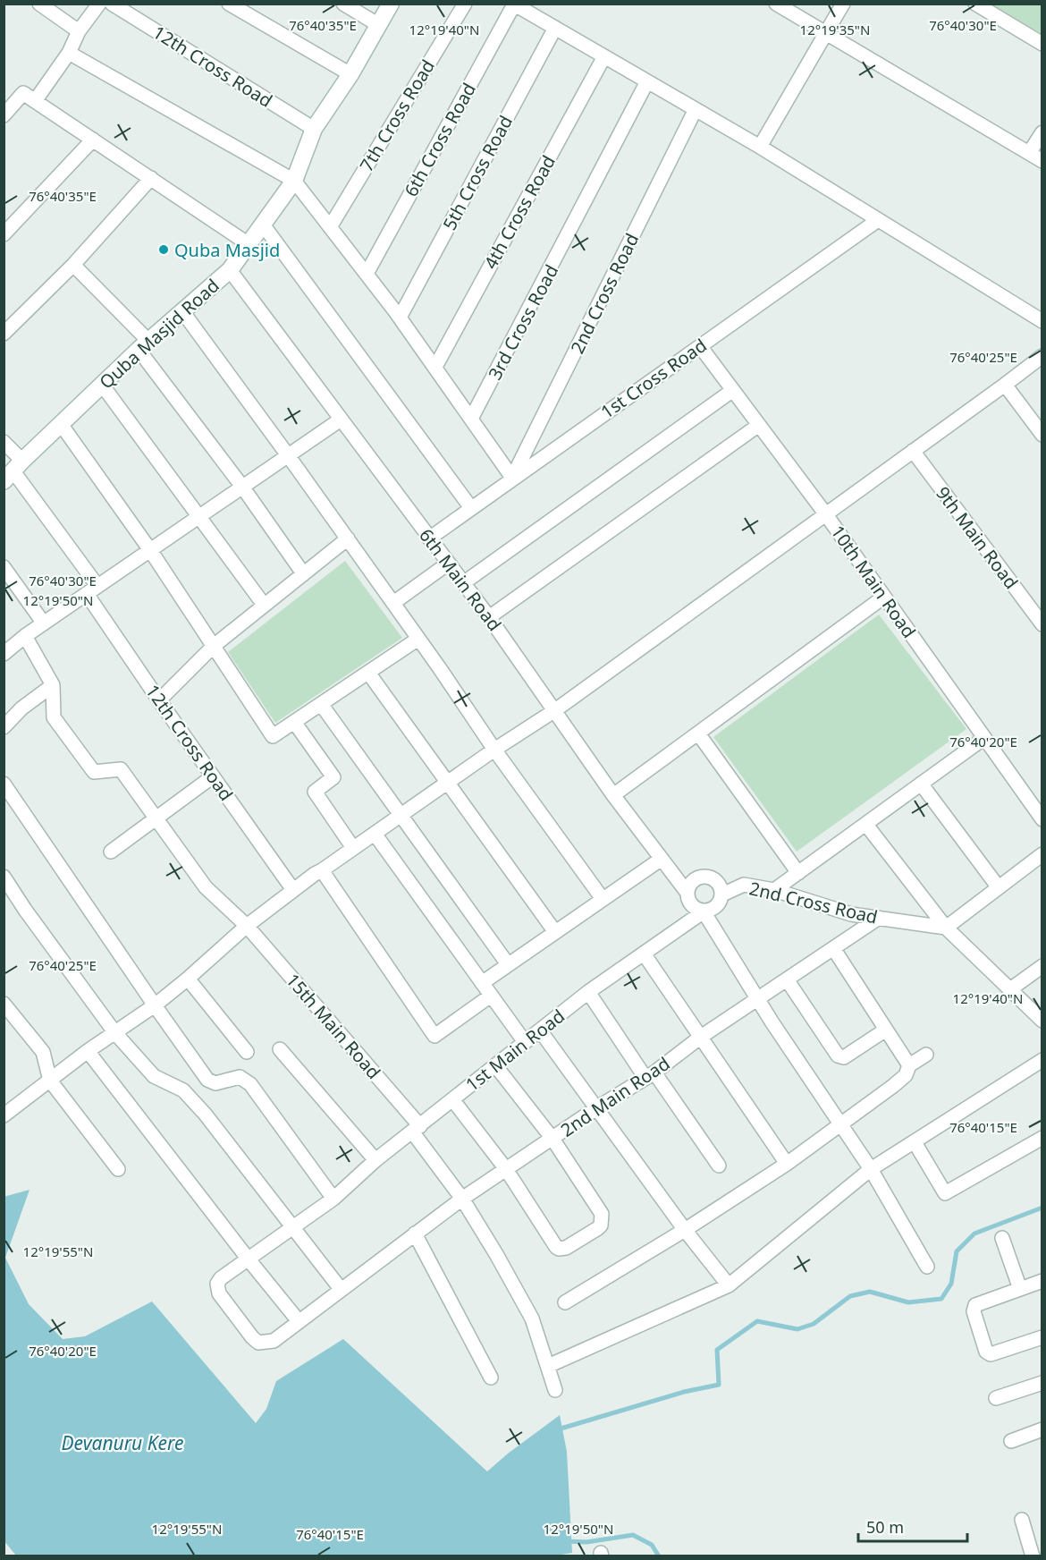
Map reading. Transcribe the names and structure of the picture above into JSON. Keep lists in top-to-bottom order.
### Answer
{
  "streets": {
    "street": [
      "12th Cross Road",
      "7th Cross Road",
      "6th Cross Road",
      "5th Cross Road",
      "4th Cross Road",
      "2nd Cross Road",
      "3rd Cross Road",
      "Quba Masjid Road",
      "1st Cross Road",
      "9th Main Road",
      "6th Main Road",
      "10th Main Road",
      "15th Main Road",
      "1st Main Road",
      "2nd Main Road"
    ]
  },
  "crossings": [
    ["12th Cross Road", "Quba Masjid Road"],
    ["2nd Cross Road", "1st Cross Road"],
    ["2nd Cross Road", "6th Main Road"],
    ["2nd Cross Road", "1st Main Road"],
    ["2nd Cross Road", "2nd Main Road"],
    ["Quba Masjid Road", "6th Main Road"],
    ["1st Cross Road", "6th Main Road"],
    ["1st Cross Road", "10th Main Road"],
    ["6th Main Road", "1st Main Road"],
    ["15th Main Road", "1st Main Road"],
    ["15th Main Road", "2nd Main Road"],
    ["1st Main Road", "2nd Main Road"]
  ],
  "water": ["Devanuru Kere"],
  "places": ["Quba Masjid"],
  "scale_bar": "50 m",
  "coordinates": [
    "76°40'35\"E",
    "76°40'30\"E",
    "12°19'40\"N",
    "12°19'35\"N",
    "76°40'25\"E",
    "12°19'50\"N",
    "76°40'20\"E",
    "76°40'15\"E",
    "12°19'55\"N"
  ]
}
